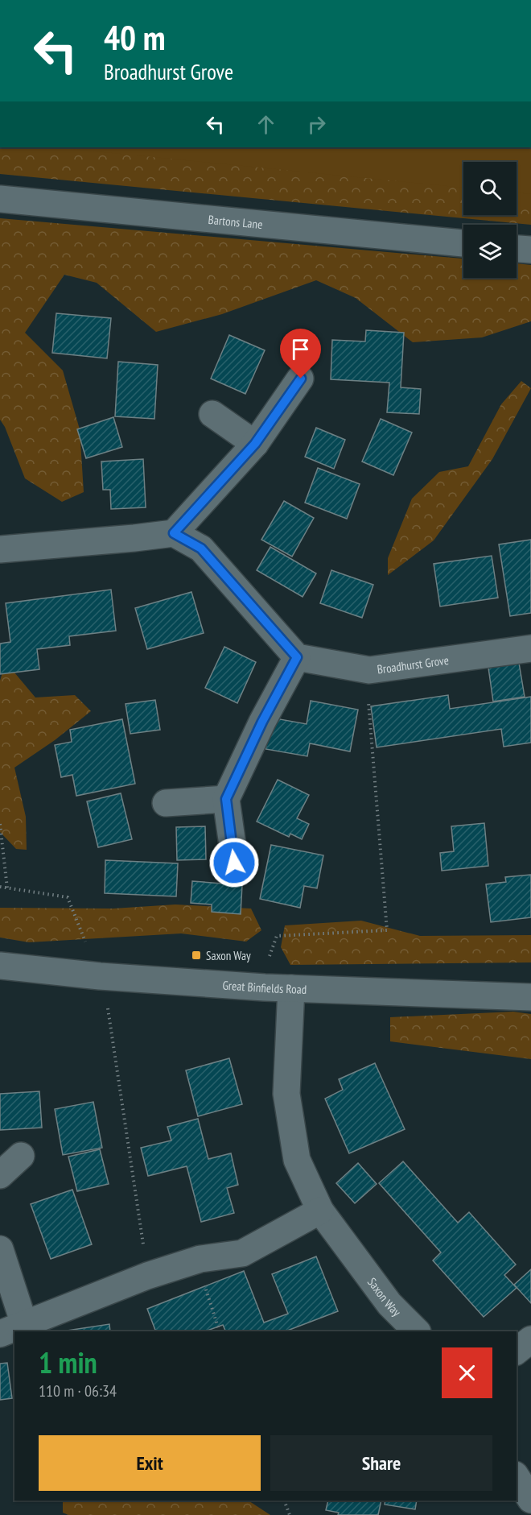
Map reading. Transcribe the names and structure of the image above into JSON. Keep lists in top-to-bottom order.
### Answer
{
  "streets": {
    "street": [
      "Bartons Lane",
      "Broadhurst Grove",
      "Great Binfields Road",
      "Saxon Way"
    ]
  },
  "crossings": [
    ["Great Binfields Road", "Saxon Way"]
  ],
  "places": {
    "transit": ["Saxon Way"]
  },
  "page": {
    "turn": ["40 m", "Broadhurst Grove"],
    "heading": ["1 min", "110 m · 06:34"],
    "buttons": ["Exit", "Share"]
  }
}
